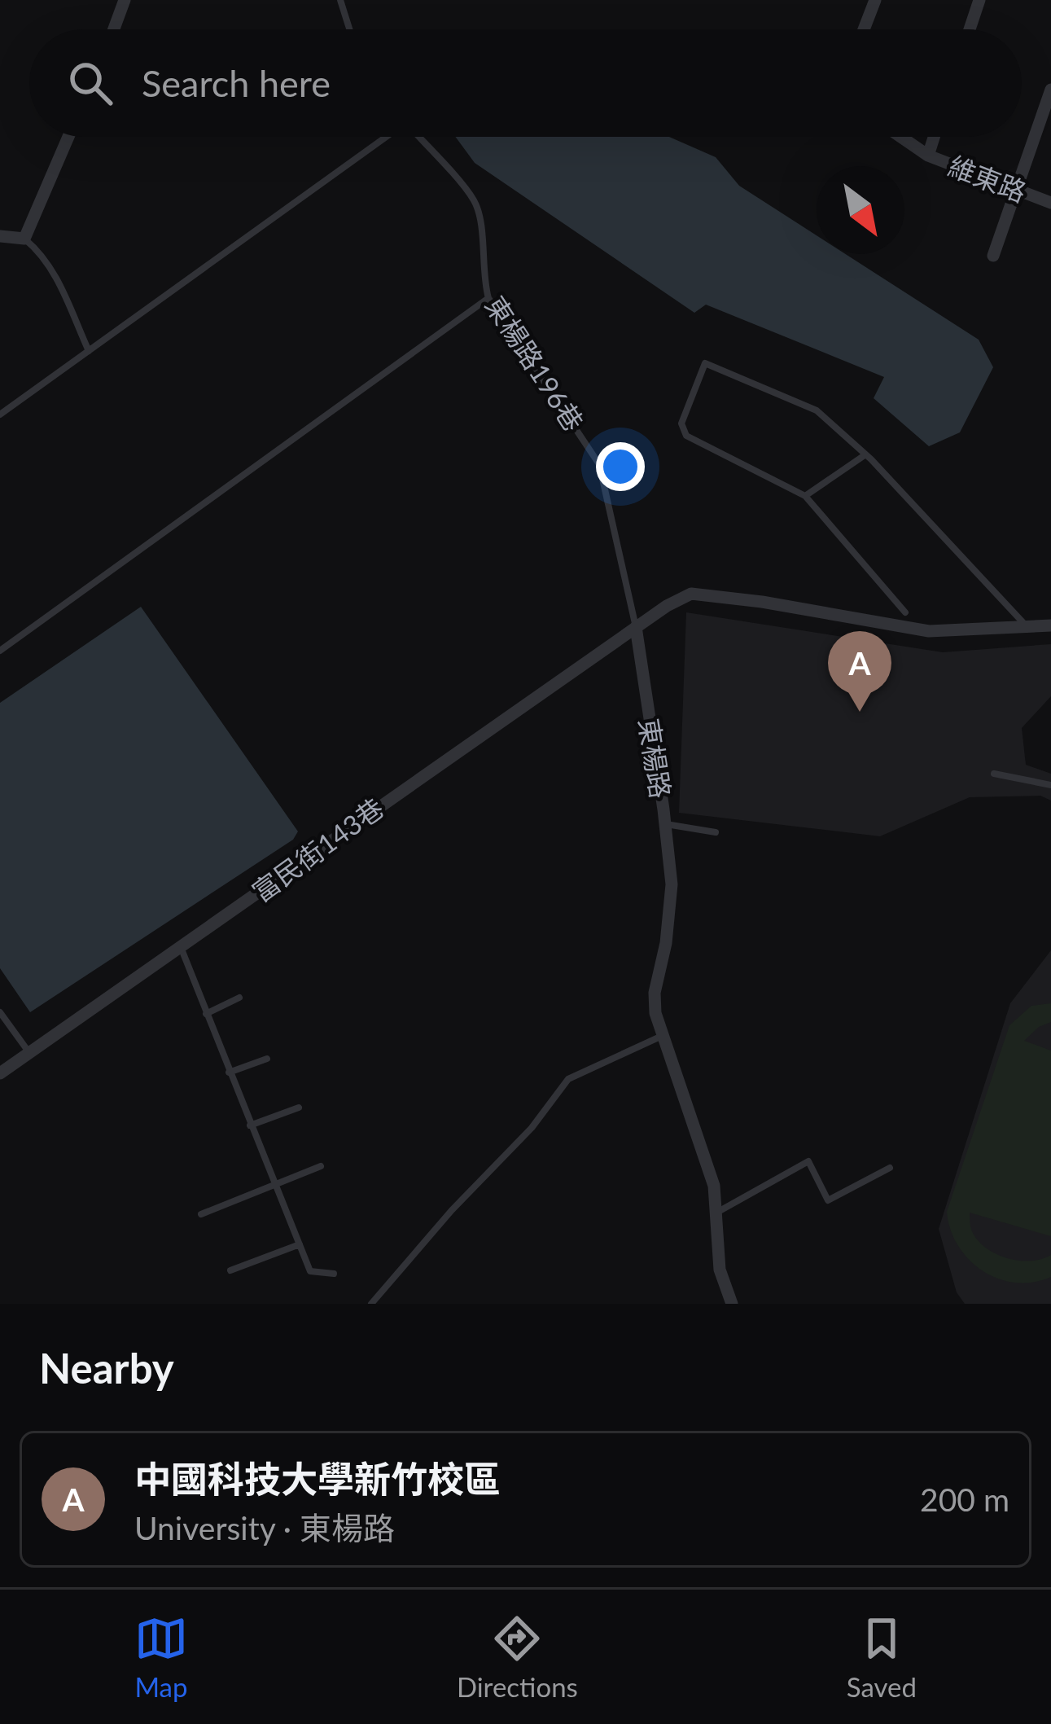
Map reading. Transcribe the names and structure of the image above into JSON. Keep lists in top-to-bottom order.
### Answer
{
  "streets": {
    "street": ["維東路", "東楊路", "富民街143巷"],
    "lane": ["東楊路196巷"]
  },
  "crossings": [
    ["東楊路196巷", "東楊路"],
    ["東楊路196巷", "富民街143巷"],
    ["東楊路", "富民街143巷"]
  ],
  "north": "bottom right",
  "page": {
    "search": "Search here",
    "pins": "A",
    "heading": "Nearby",
    "list": [
      {
        "mark": "A",
        "name": "中國科技大學新竹校區",
        "note": "University · 東楊路",
        "value": "200 m"
      }
    ],
    "nav": ["Map", "Directions", "Saved"]
  }
}
